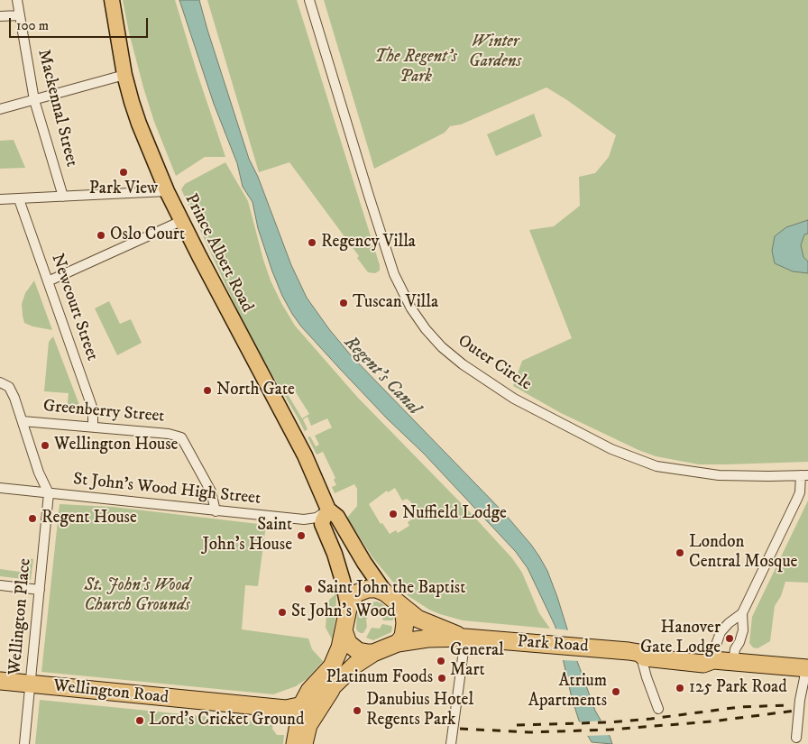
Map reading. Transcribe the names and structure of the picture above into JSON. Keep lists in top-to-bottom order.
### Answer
{
  "streets": {
    "highway": ["Park Road", "Wellington Road"],
    "main road": ["Prince Albert Road"],
    "street": [
      "Mackennal Street",
      "Newcourt Street",
      "Outer Circle",
      "Greenberry Street",
      "St John's Wood High Street",
      "Wellington Place"
    ]
  },
  "crossings": [
    ["Prince Albert Road", "St John's Wood High Street"],
    ["Prince Albert Road", "Park Road"],
    ["Prince Albert Road", "Wellington Road"],
    ["Newcourt Street", "Greenberry Street"],
    ["Greenberry Street", "St John's Wood High Street"],
    ["St John's Wood High Street", "Wellington Place"],
    ["Wellington Place", "Wellington Road"],
    ["Park Road", "Wellington Road"]
  ],
  "water": ["Regent's Canal"],
  "parks": ["Winter Gardens", "The Regent's Park", "St. John's Wood Church Grounds"],
  "places": [
    "Park View",
    "Oslo Court",
    "Regency Villa",
    "Tuscan Villa",
    "North Gate",
    "Wellington House",
    "Nuffield Lodge",
    "Regent House",
    "Saint John's House",
    "London Central Mosque",
    "Saint John the Baptist",
    "St John's Wood",
    "Hanover Gate Lodge",
    "General Mart",
    "Platinum Foods",
    "125 Park Road",
    "Atrium Apartments",
    "Danubius Hotel Regents Park",
    "Lord's Cricket Ground"
  ],
  "scale_bar": "100 m"
}
